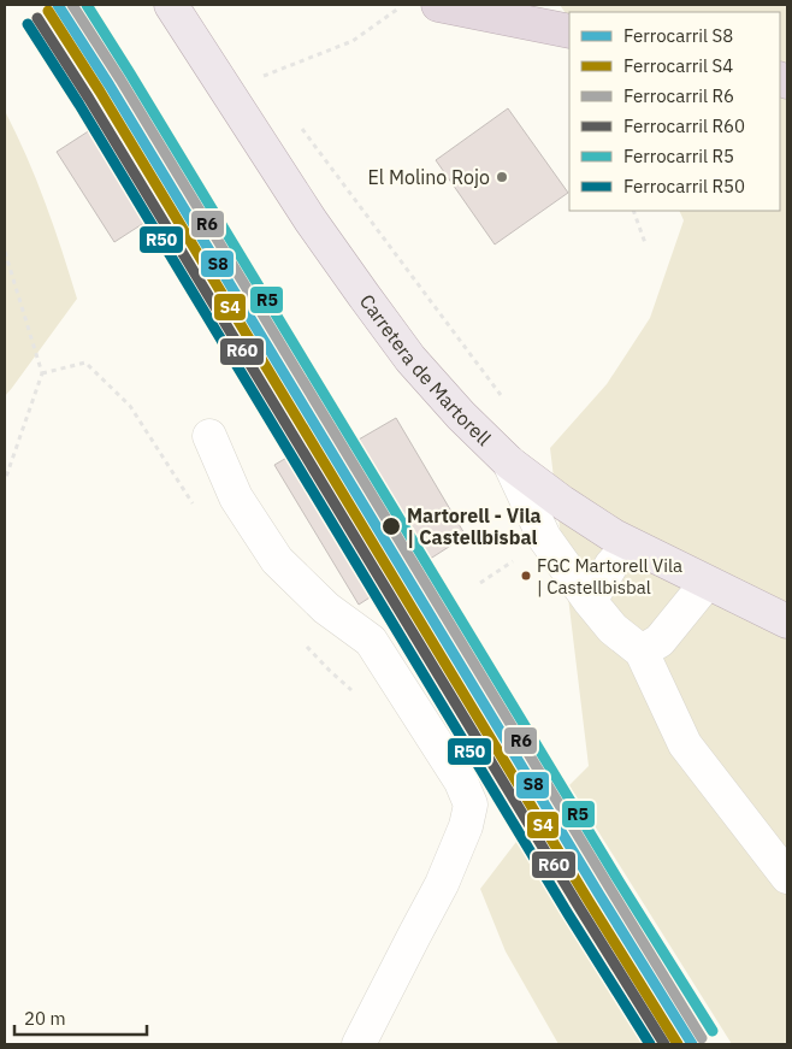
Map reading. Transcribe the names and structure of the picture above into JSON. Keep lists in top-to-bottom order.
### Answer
{
  "streets": {
    "main road": ["Carretera de Martorell"]
  },
  "places": ["El Molino Rojo", "Martorell - Vila | Castellbisbal", "FGC Martorell Vila | Castellbisbal"],
  "lines": [
    "rail line S8",
    "rail line R6",
    "rail line R5",
    "rail line S4",
    "rail line R60",
    "rail line R50"
  ],
  "legend": [
    "Ferrocarril S8",
    "Ferrocarril S4",
    "Ferrocarril R6",
    "Ferrocarril R60",
    "Ferrocarril R5",
    "Ferrocarril R50"
  ],
  "scale_bar": "20 m"
}
